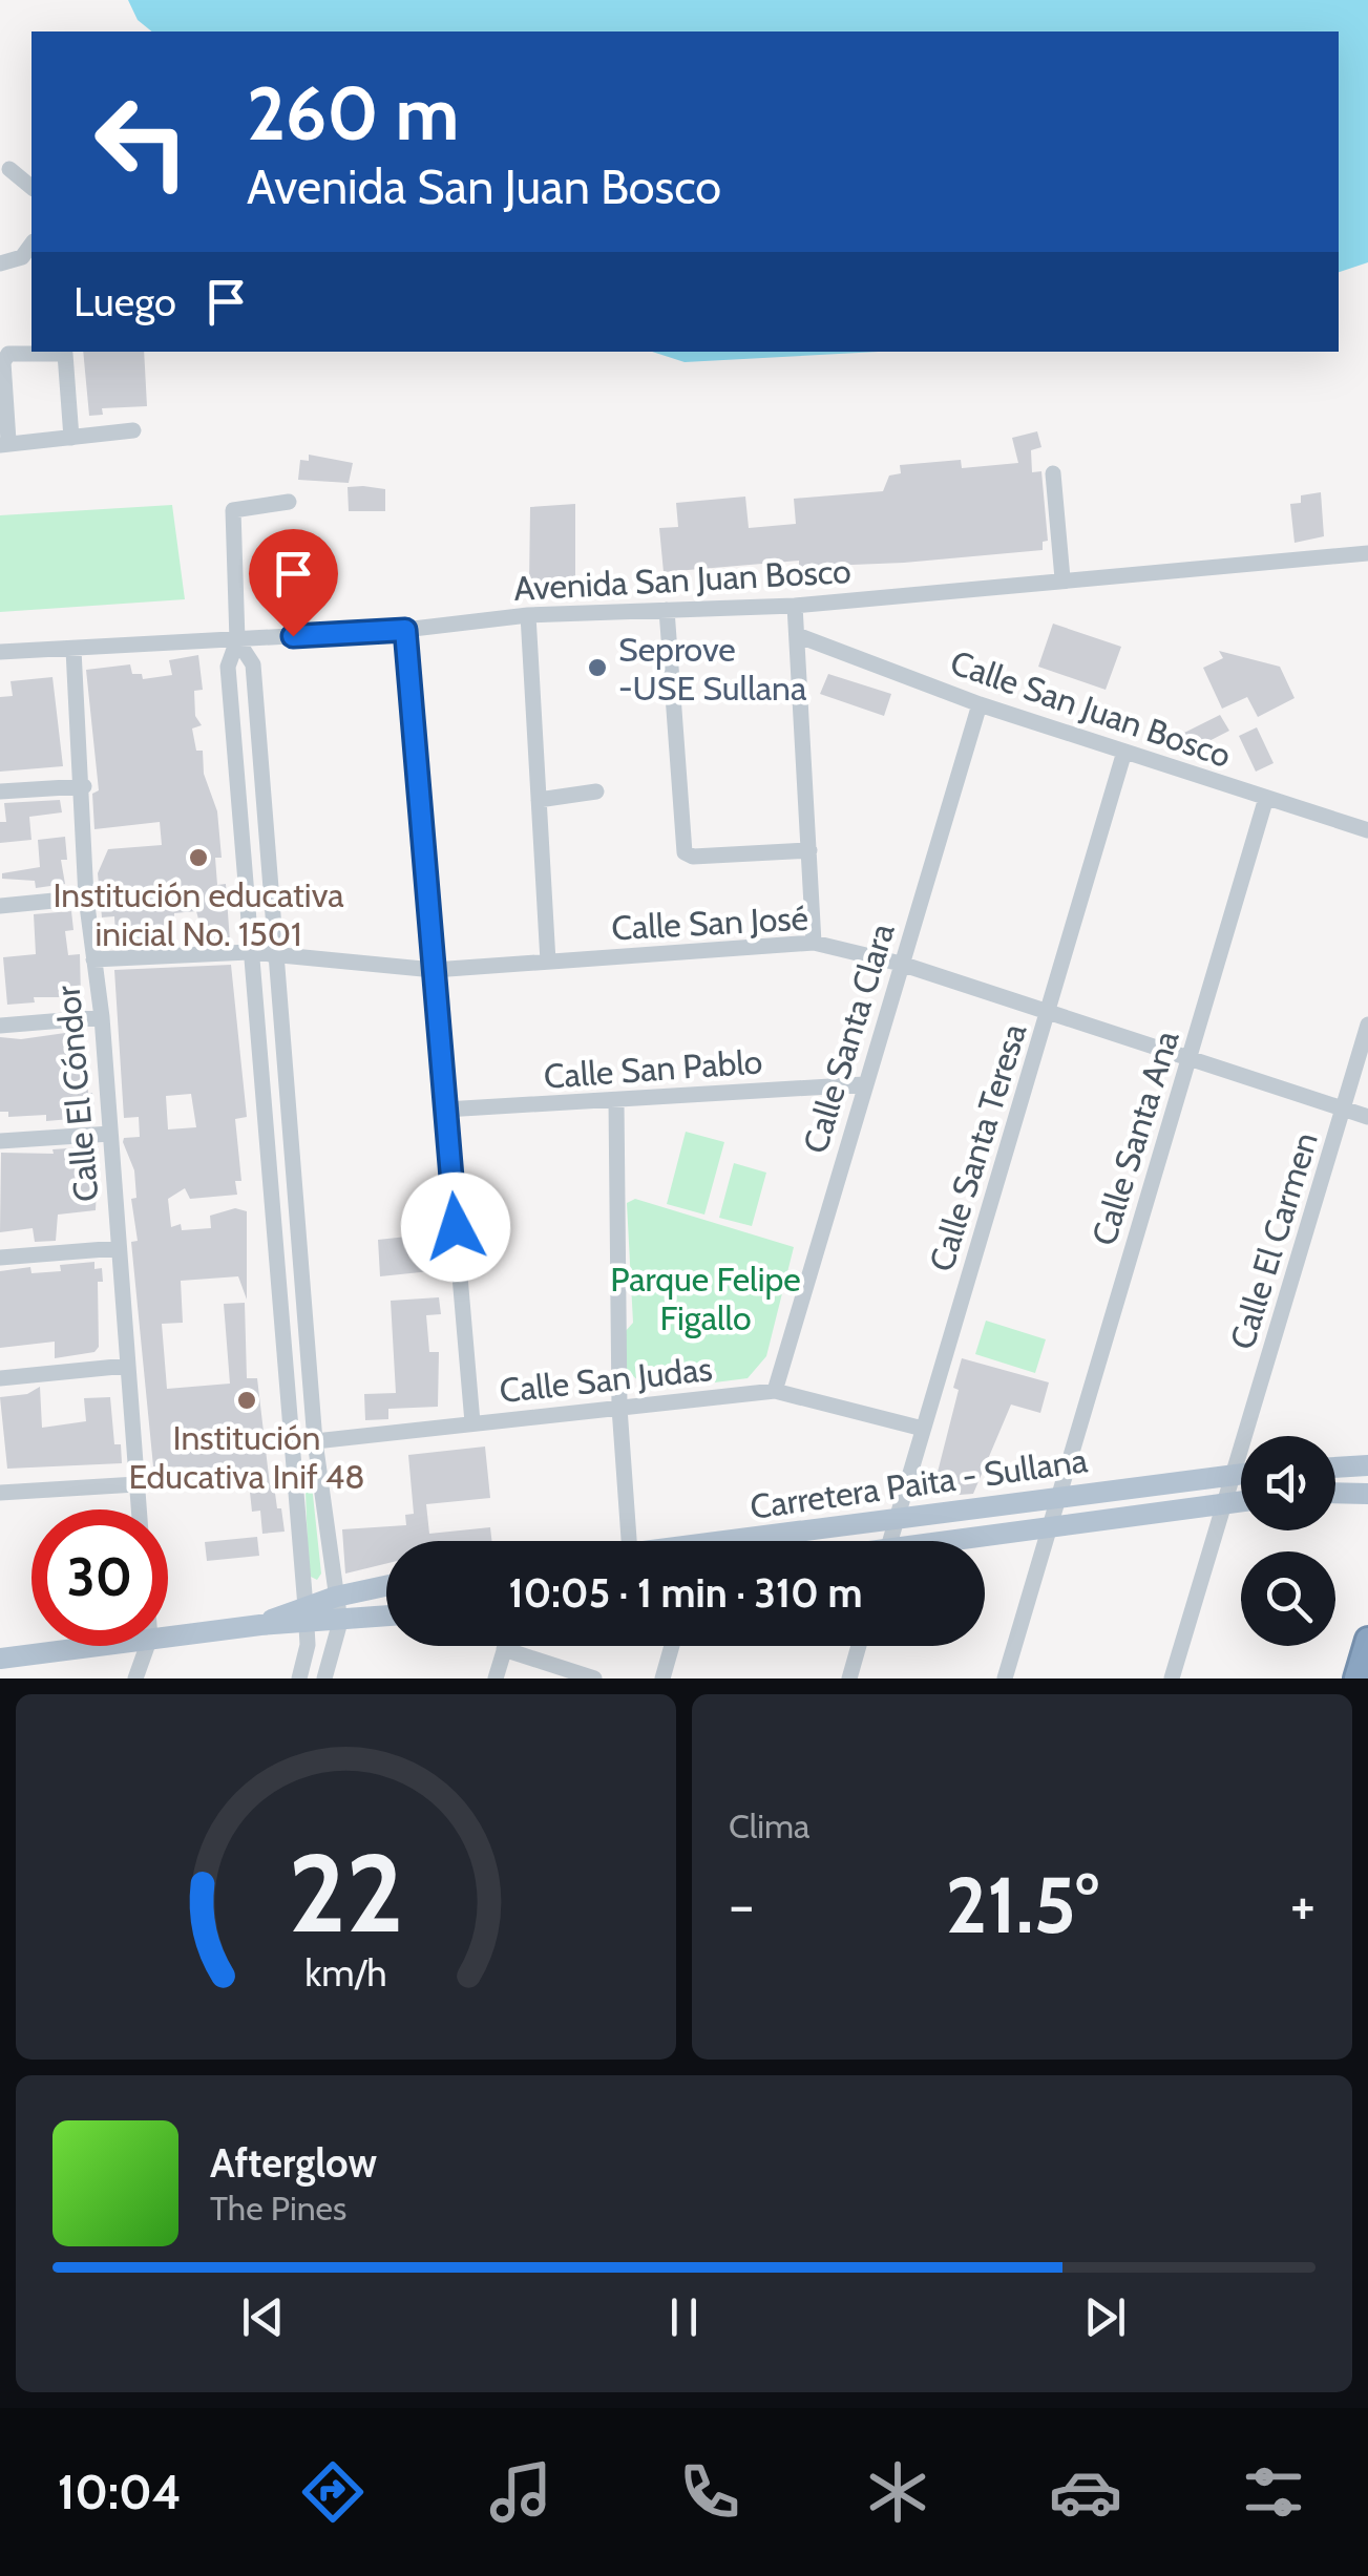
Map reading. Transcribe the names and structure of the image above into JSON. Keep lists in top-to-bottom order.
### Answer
{
  "streets": {
    "main road": ["Carretera Paita - Sullana"],
    "street": [
      "Avenida San Juan Bosco",
      "Calle San Juan Bosco",
      "Calle San José",
      "Calle Santa Clara",
      "Calle San Pablo",
      "Calle El Cóndor",
      "Calle Santa Ana",
      "Calle Santa Teresa",
      "Calle El Carmen",
      "Calle San Judas"
    ]
  },
  "crossings": [
    ["Avenida San Juan Bosco", "Calle El Cóndor"],
    ["Calle San Juan Bosco", "Calle Santa Clara"],
    ["Calle San Juan Bosco", "Calle Santa Ana"],
    ["Calle San Juan Bosco", "Calle Santa Teresa"],
    ["Calle San José", "Calle Santa Clara"],
    ["Calle San José", "Calle El Cóndor"],
    ["Calle San José", "Calle Santa Ana"],
    ["Calle San José", "Calle Santa Teresa"],
    ["Calle San José", "Calle El Carmen"],
    ["Calle Santa Clara", "Calle San Pablo"],
    ["Calle Santa Clara", "Calle San Judas"],
    ["Calle Santa Ana", "Carretera Paita - Sullana"],
    ["Calle Santa Teresa", "Calle San Judas"],
    ["Calle Santa Teresa", "Carretera Paita - Sullana"],
    ["Calle El Carmen", "Carretera Paita - Sullana"]
  ],
  "parks": ["Parque Felipe Figallo"],
  "places": ["Seprove -USE Sullana", "Institución educativa inicial No. 1501", "Institución Educativa Inif 48"],
  "page": {
    "turn": ["260 m", "Avenida San Juan Bosco"],
    "then": "Luego",
    "limit": "30",
    "trip": "10:05 · 1 min · 310 m",
    "tile": "Clima",
    "heat": ["−", "21.5°", "+"],
    "song": ["Afterglow", "The Pines"],
    "tabs": "10:04",
    "gauge": ["22", "km/h"]
  }
}
